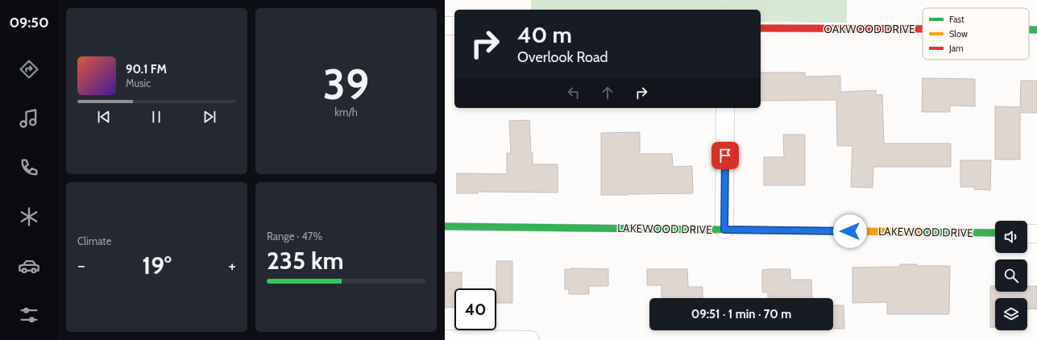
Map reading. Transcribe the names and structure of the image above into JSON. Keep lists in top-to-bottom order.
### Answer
{
  "streets": {
    "street": ["OAKWOOD DRIVE", "LAKEWOOD DRIVE"]
  },
  "legend": ["Fast", "Slow", "Jam"],
  "page": {
    "tabs": "09:50",
    "tile": [
      ["39", "km/h"],
      "Climate",
      ["Range · 47%", "235 km"]
    ],
    "turn": ["40 m", "Overlook Road"],
    "song": ["90.1 FM", "Music"],
    "heat": ["−", "19°", "+"],
    "limit": "40",
    "trip": "09:51 · 1 min · 70 m"
  }
}
